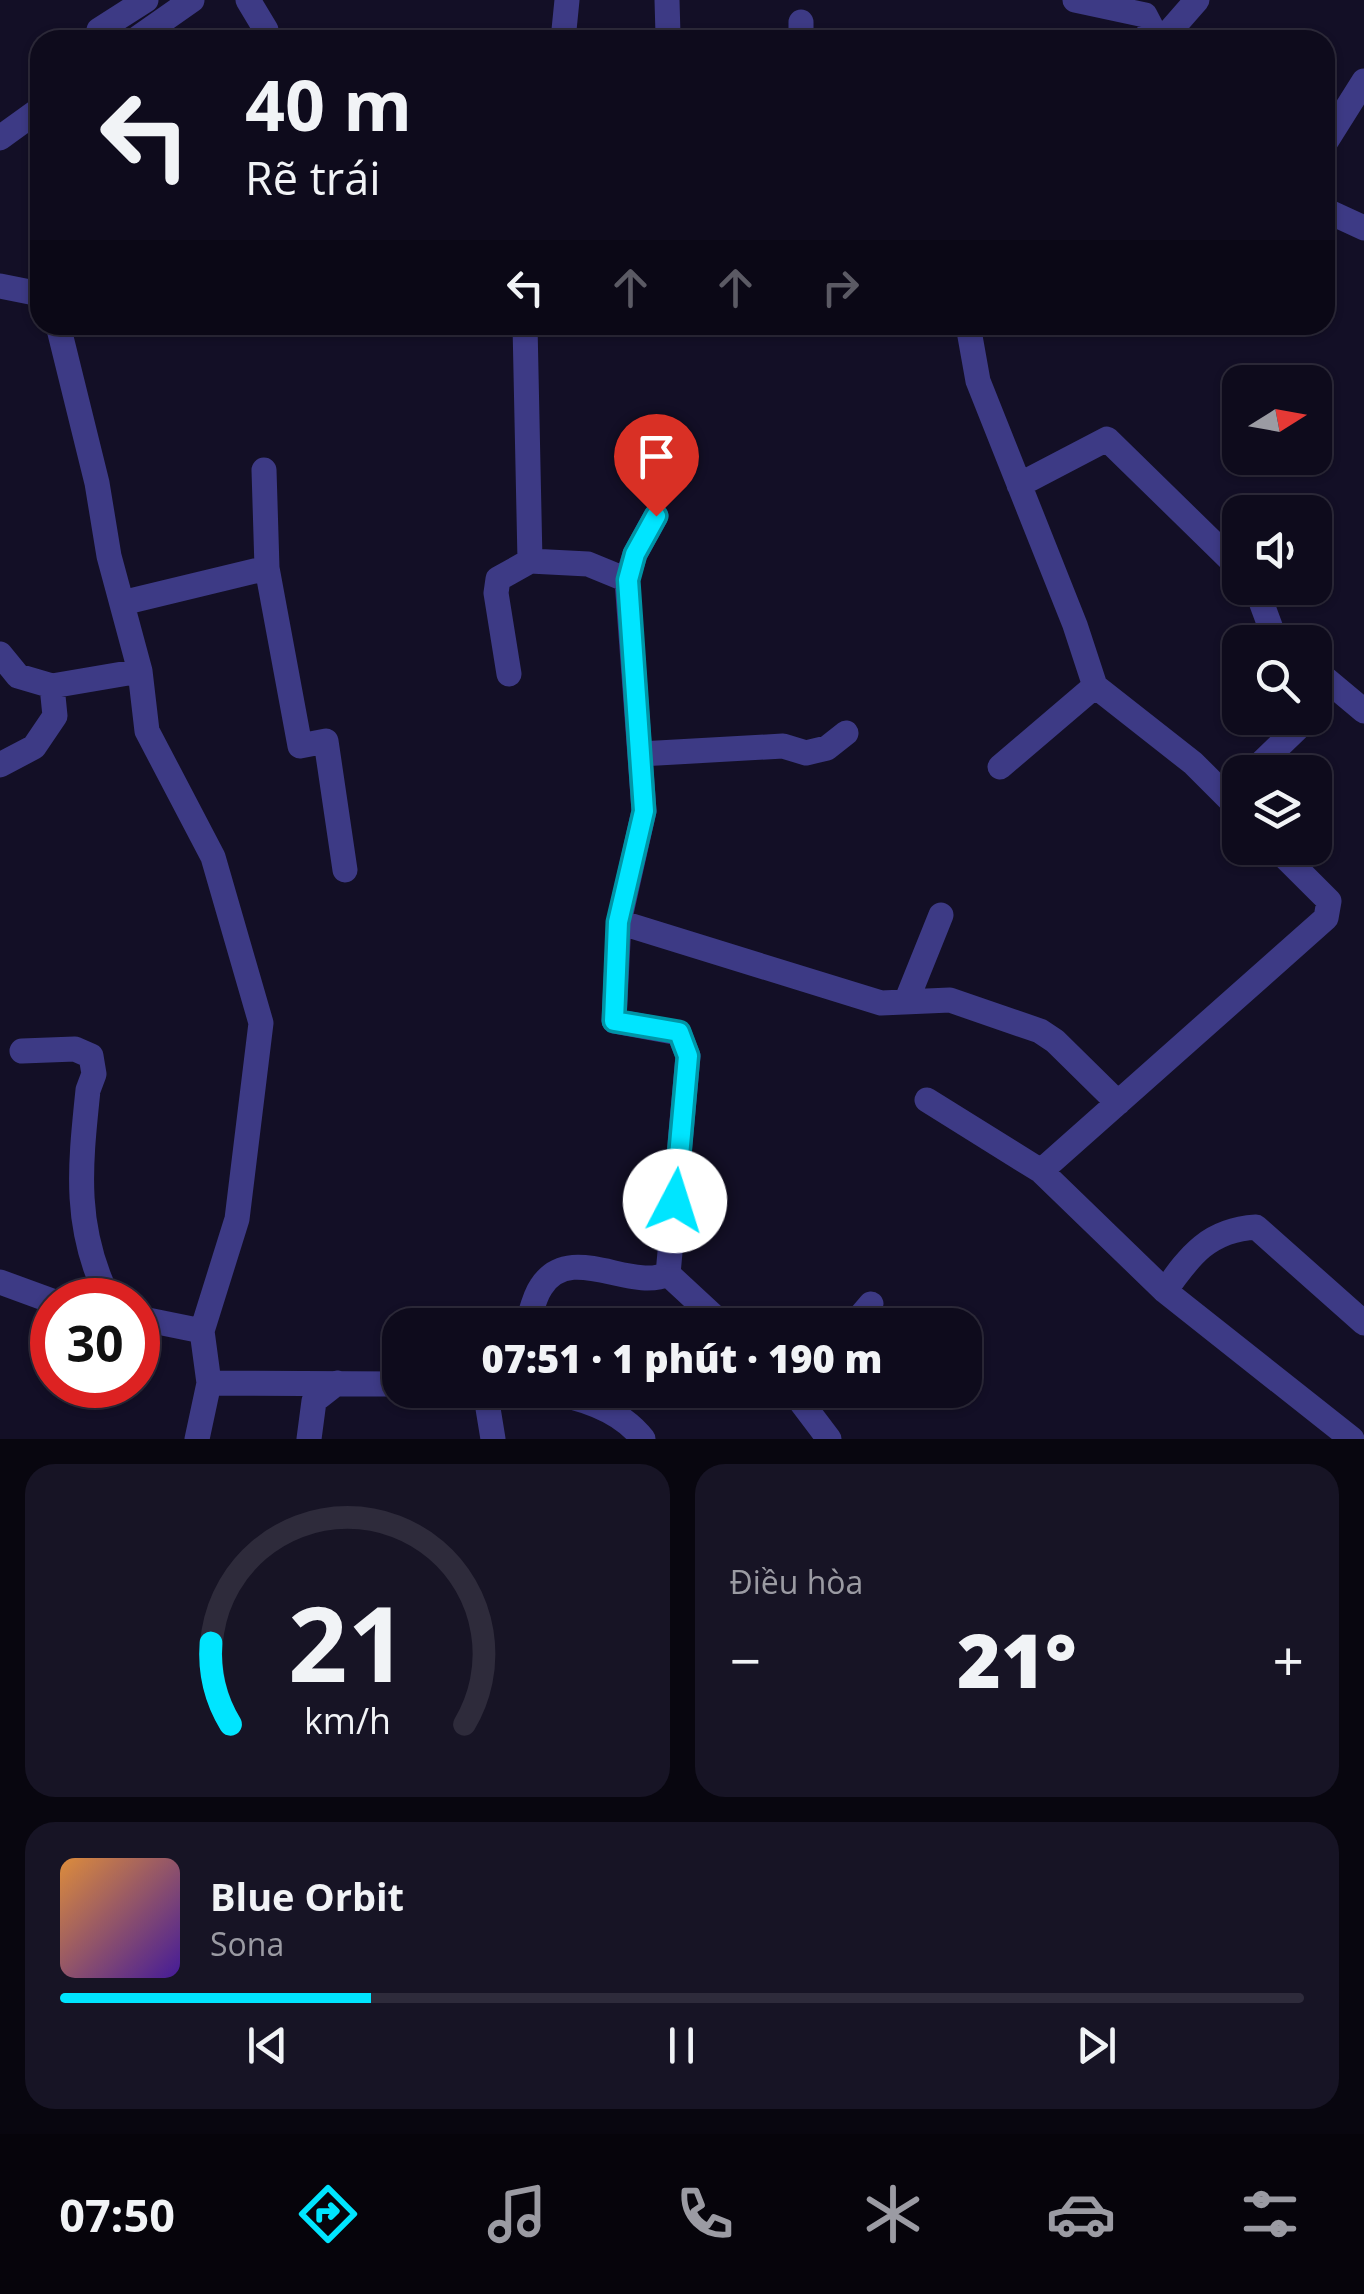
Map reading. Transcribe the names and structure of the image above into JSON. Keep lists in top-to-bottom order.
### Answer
{
  "north": "right",
  "page": {
    "turn": ["40 m", "Rẽ trái"],
    "limit": "30",
    "trip": "07:51 · 1 phút · 190 m",
    "tile": "Điều hòa",
    "heat": ["−", "21°", "+"],
    "song": ["Blue Orbit", "Sona"],
    "tabs": "07:50",
    "gauge": ["21", "km/h"]
  }
}
